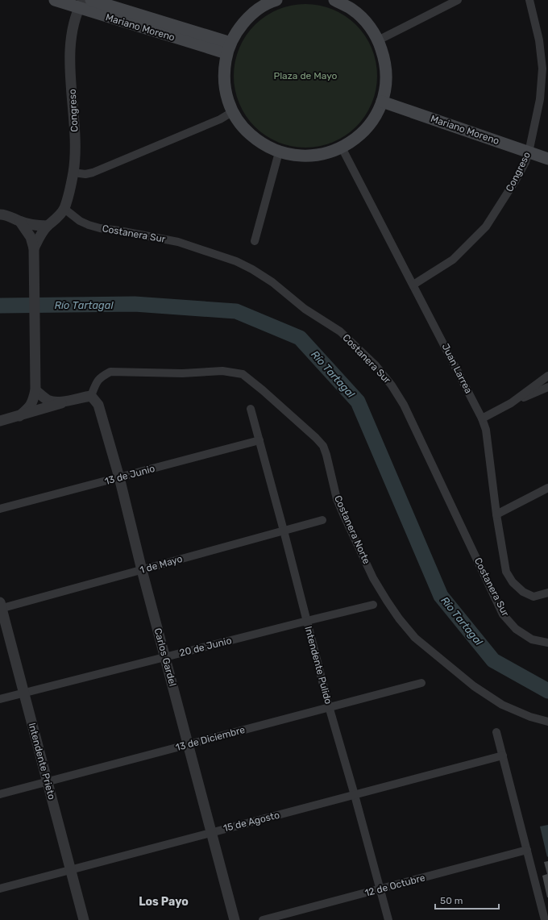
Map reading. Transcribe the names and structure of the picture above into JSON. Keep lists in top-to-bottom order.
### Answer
{
  "streets": {
    "main road": ["Mariano Moreno"],
    "street": [
      "Congreso",
      "Costanera Sur",
      "Juan Larrea",
      "13 de Junio",
      "Costanera Norte",
      "1 de Mayo",
      "20 de Junio",
      "Carlos Gardel",
      "Intendente Pulido",
      "13 de Diciembre",
      "Intendente Prieto",
      "15 de Agosto",
      "12 de Octubre"
    ]
  },
  "crossings": [
    ["Mariano Moreno", "Congreso"],
    ["Congreso", "Costanera Sur"],
    ["Congreso", "Juan Larrea"],
    ["13 de Junio", "Carlos Gardel"],
    ["13 de Junio", "Intendente Pulido"],
    ["Costanera Norte", "Carlos Gardel"],
    ["1 de Mayo", "Carlos Gardel"],
    ["1 de Mayo", "Intendente Pulido"],
    ["1 de Mayo", "Intendente Prieto"],
    ["20 de Junio", "Carlos Gardel"],
    ["20 de Junio", "Intendente Pulido"],
    ["20 de Junio", "Intendente Prieto"],
    ["Carlos Gardel", "13 de Diciembre"],
    ["Carlos Gardel", "15 de Agosto"],
    ["Intendente Pulido", "13 de Diciembre"],
    ["Intendente Pulido", "15 de Agosto"],
    ["Intendente Pulido", "12 de Octubre"],
    ["13 de Diciembre", "Intendente Prieto"],
    ["Intendente Prieto", "15 de Agosto"]
  ],
  "districts": ["Los Payo"],
  "water": ["Río Tartagal"],
  "parks": ["Plaza de Mayo"],
  "scale_bar": "50 m"
}
